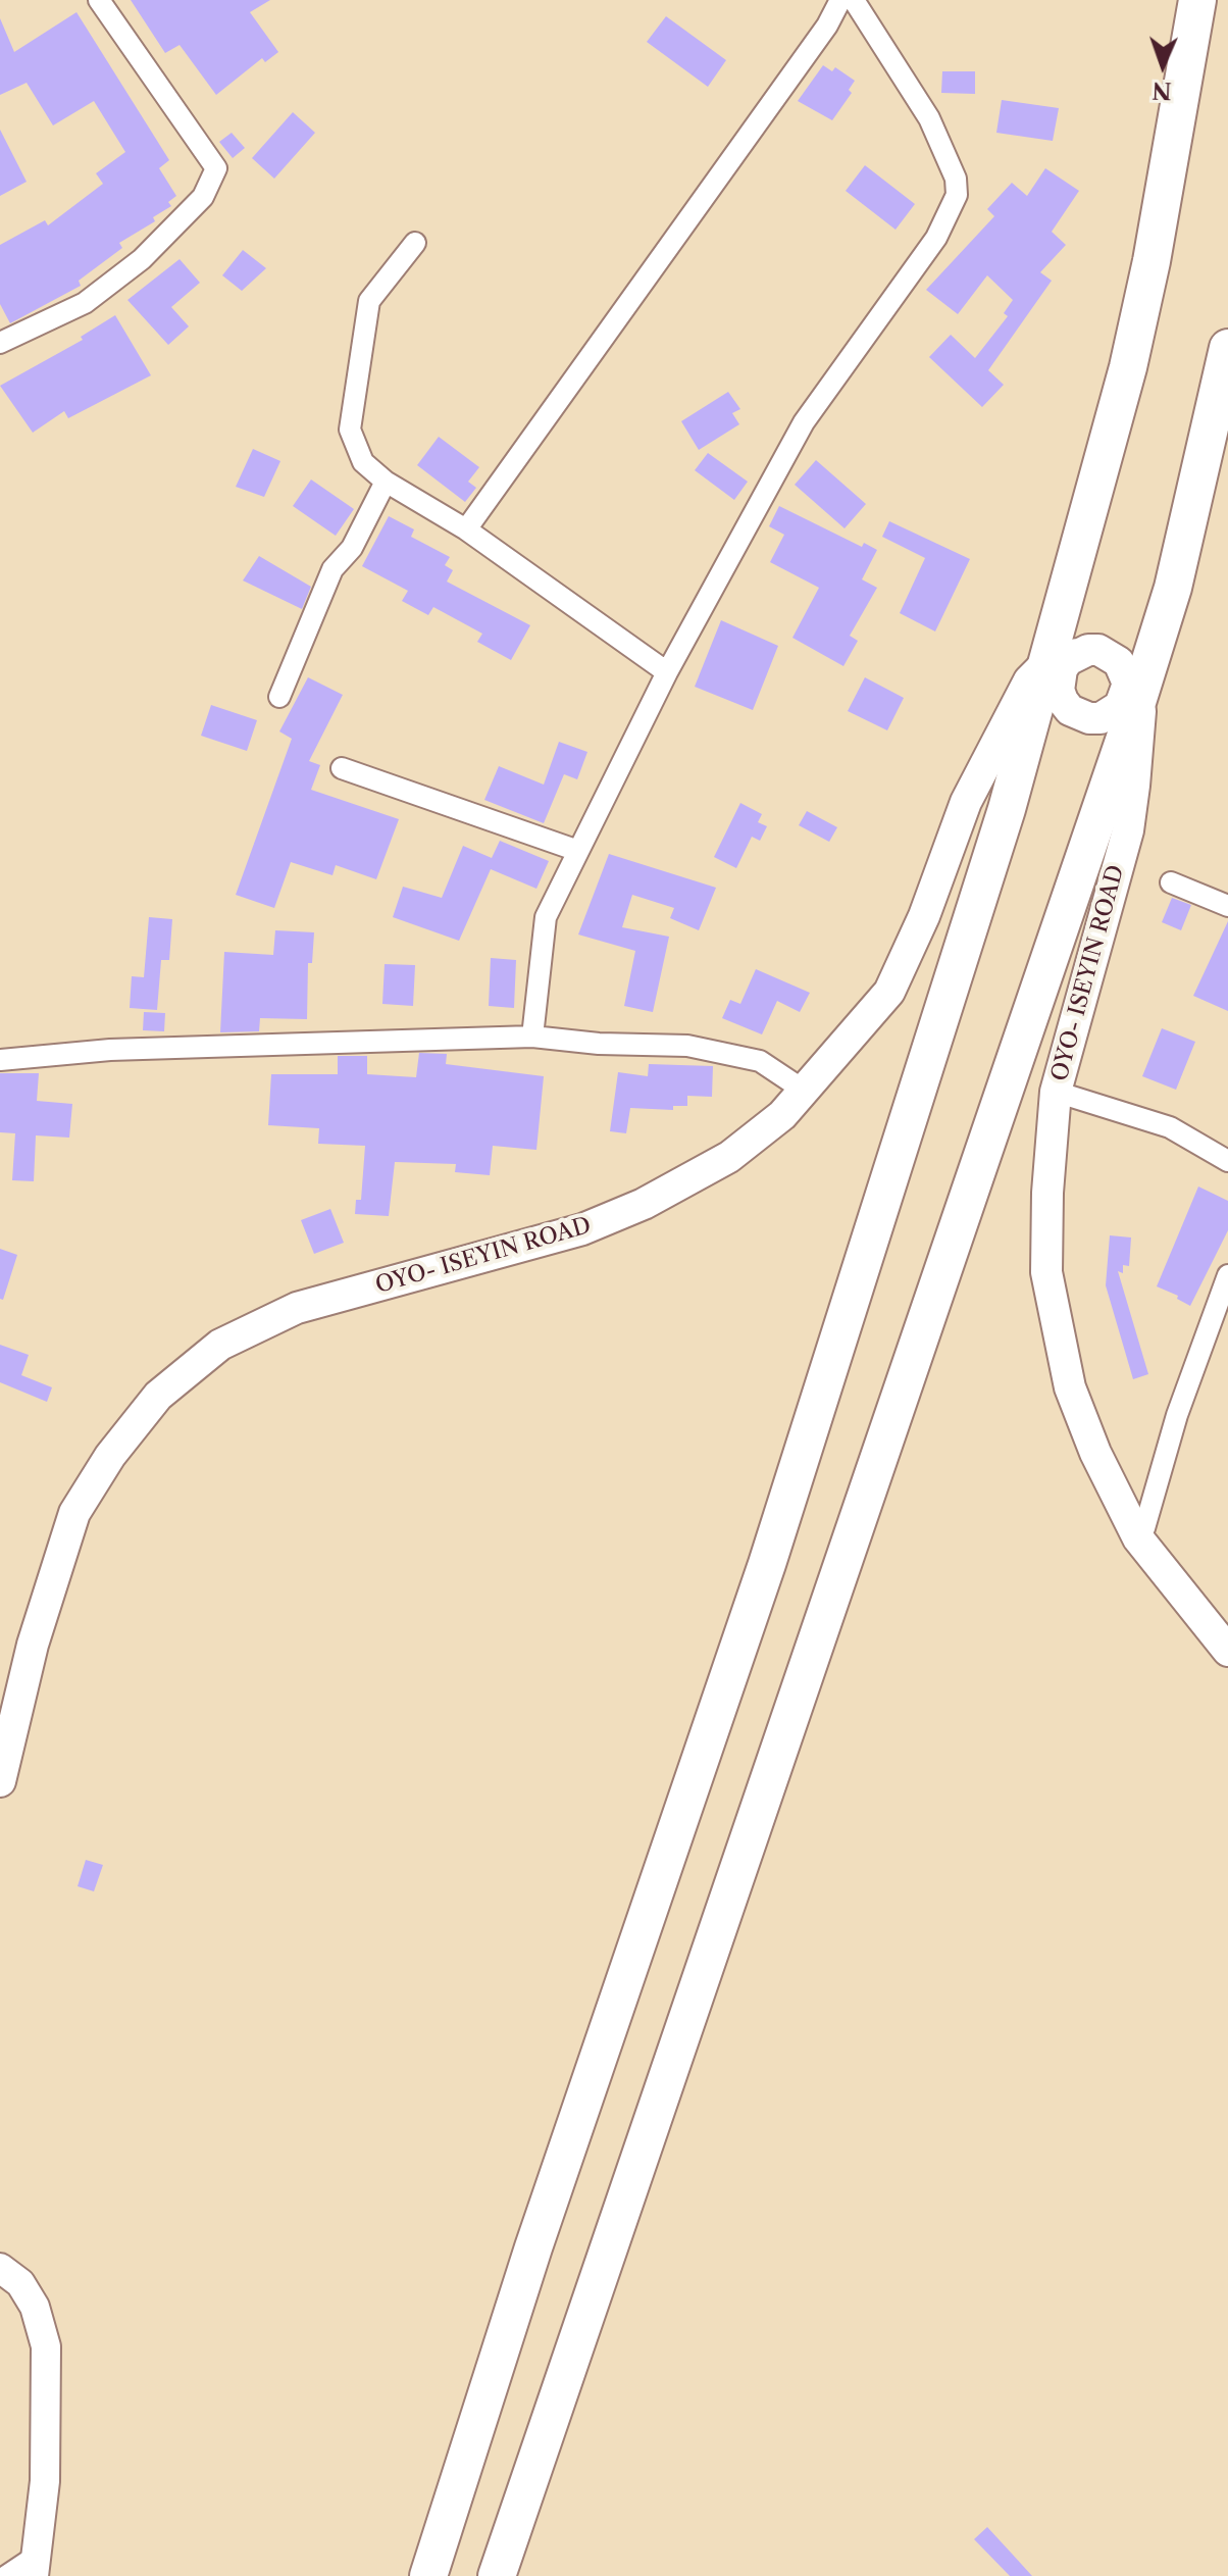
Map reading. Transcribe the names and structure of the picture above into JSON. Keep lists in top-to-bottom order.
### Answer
{
  "streets": {
    "main road": ["OYO- ISEYIN ROAD"]
  },
  "north": "bottom"
}
